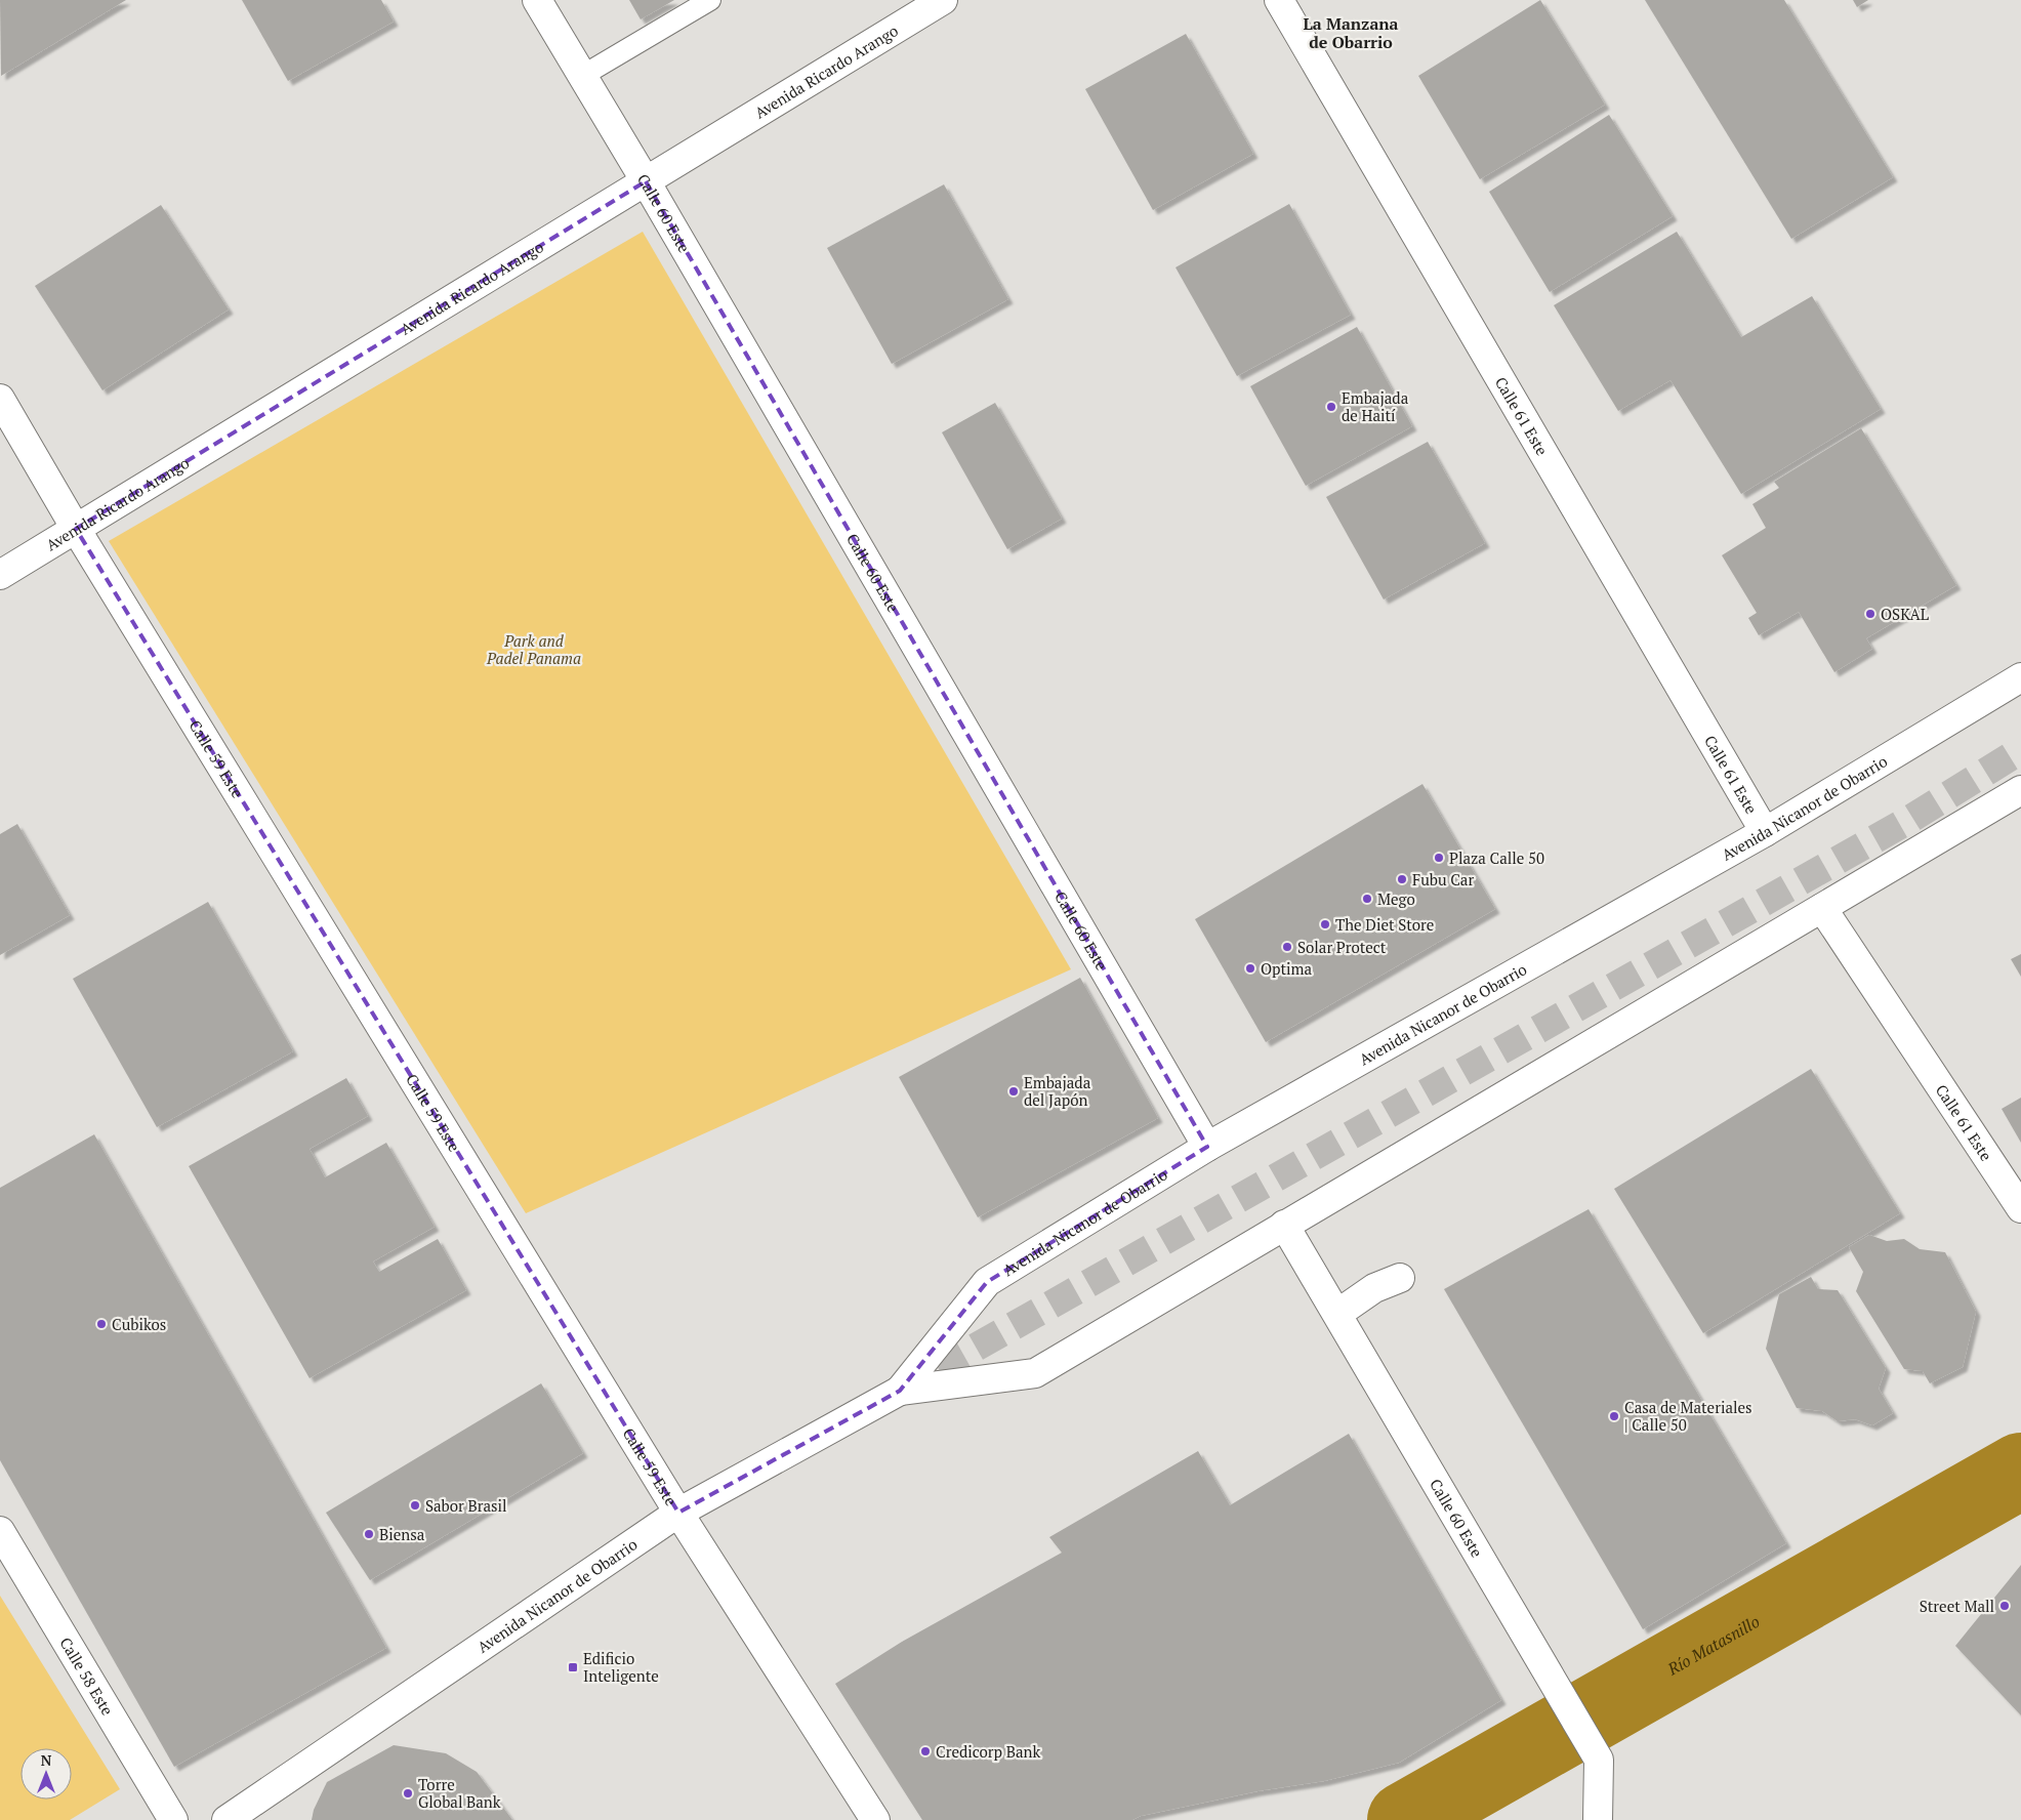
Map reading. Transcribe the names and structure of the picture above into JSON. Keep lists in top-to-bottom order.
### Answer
{
  "streets": {
    "street": [
      "Avenida Ricardo Arango",
      "Calle 60 Este",
      "Calle 61 Este",
      "Calle 59 Este",
      "Avenida Nicanor de Obarrio",
      "Calle 58 Este"
    ]
  },
  "crossings": [
    ["Avenida Ricardo Arango", "Calle 60 Este"],
    ["Avenida Ricardo Arango", "Calle 59 Este"],
    ["Calle 60 Este", "Avenida Nicanor de Obarrio"],
    ["Calle 61 Este", "Avenida Nicanor de Obarrio"],
    ["Calle 59 Este", "Avenida Nicanor de Obarrio"]
  ],
  "districts": ["La Manzana de Obarrio"],
  "water": ["Río Matasnillo"],
  "parks": ["Park and Padel Panama"],
  "places": {
    "other": [
      "Embajada de Haití",
      "OSKAL",
      "Plaza Calle 50",
      "Fubu Car",
      "Mego",
      "The Diet Store",
      "Solar Protect",
      "Optima",
      "Embajada del Japón",
      "Cubikos",
      "Casa de Materiales | Calle 50",
      "Sabor Brasil",
      "Biensa",
      "Street Mall",
      "Credicorp Bank",
      "Torre Global Bank"
    ],
    "transit": ["Edificio Inteligente"]
  },
  "north": "top"
}
